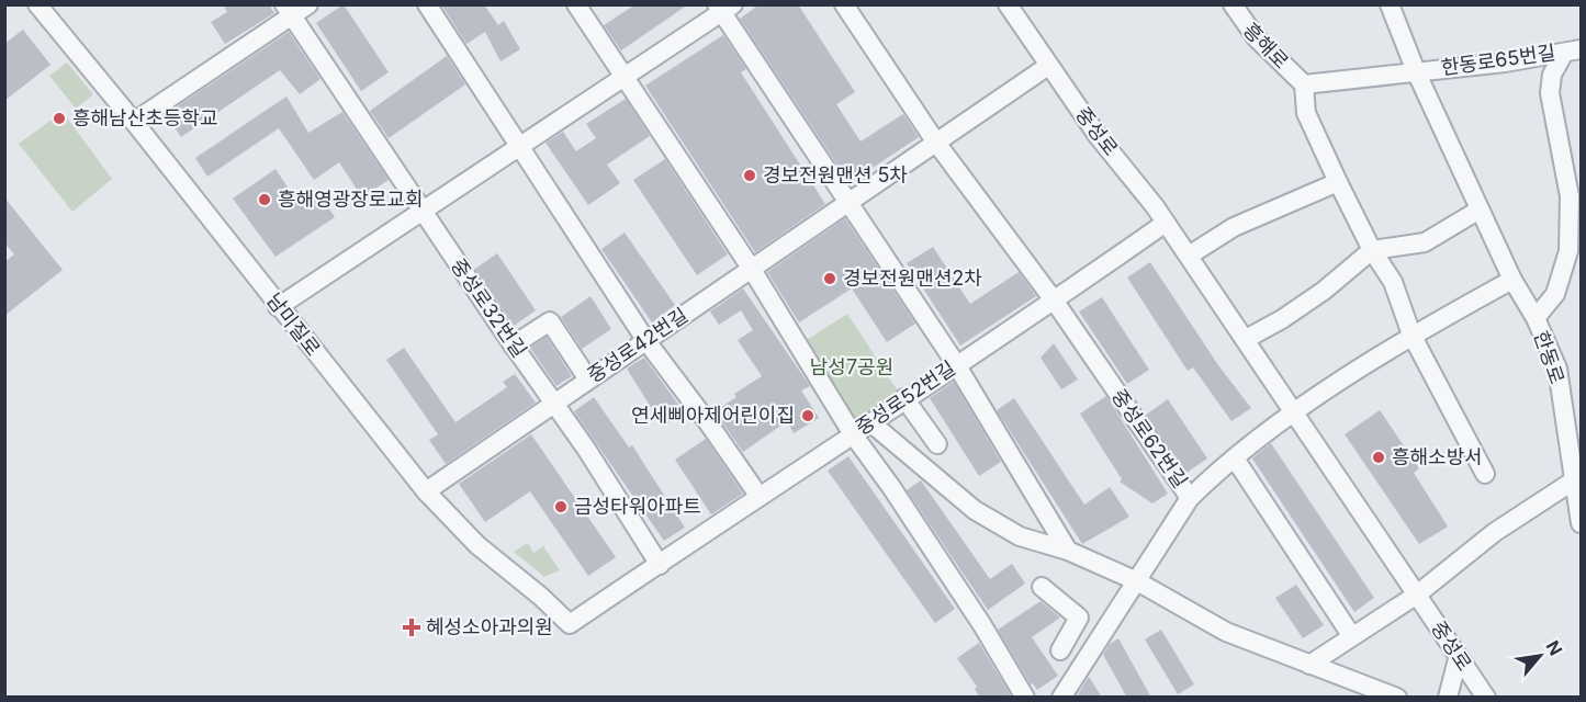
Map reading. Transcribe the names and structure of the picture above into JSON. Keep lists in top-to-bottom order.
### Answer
{
  "streets": {
    "street": [
      "흥해로",
      "한동로65번길",
      "중성로",
      "중성로32번길",
      "남미질로",
      "중성로42번길",
      "한동로",
      "중성로52번길",
      "중성로62번길"
    ]
  },
  "crossings": [
    ["한동로65번길", "한동로"],
    ["중성로", "중성로42번길"],
    ["중성로", "중성로52번길"],
    ["중성로", "중성로62번길"],
    ["중성로32번길", "중성로42번길"],
    ["남미질로", "중성로42번길"],
    ["남미질로", "중성로52번길"],
    ["중성로52번길", "중성로62번길"]
  ],
  "parks": ["남성7공원"],
  "places": {
    "other": [
      "흥해남산초등학교",
      "경보전원맨션 5차",
      "흥해영광장로교회",
      "경보전원맨션2차",
      "연세삐아제어린이집",
      "흥해소방서",
      "금성타워아파트"
    ],
    "health": ["혜성소아과의원"]
  },
  "north": "top right"
}
